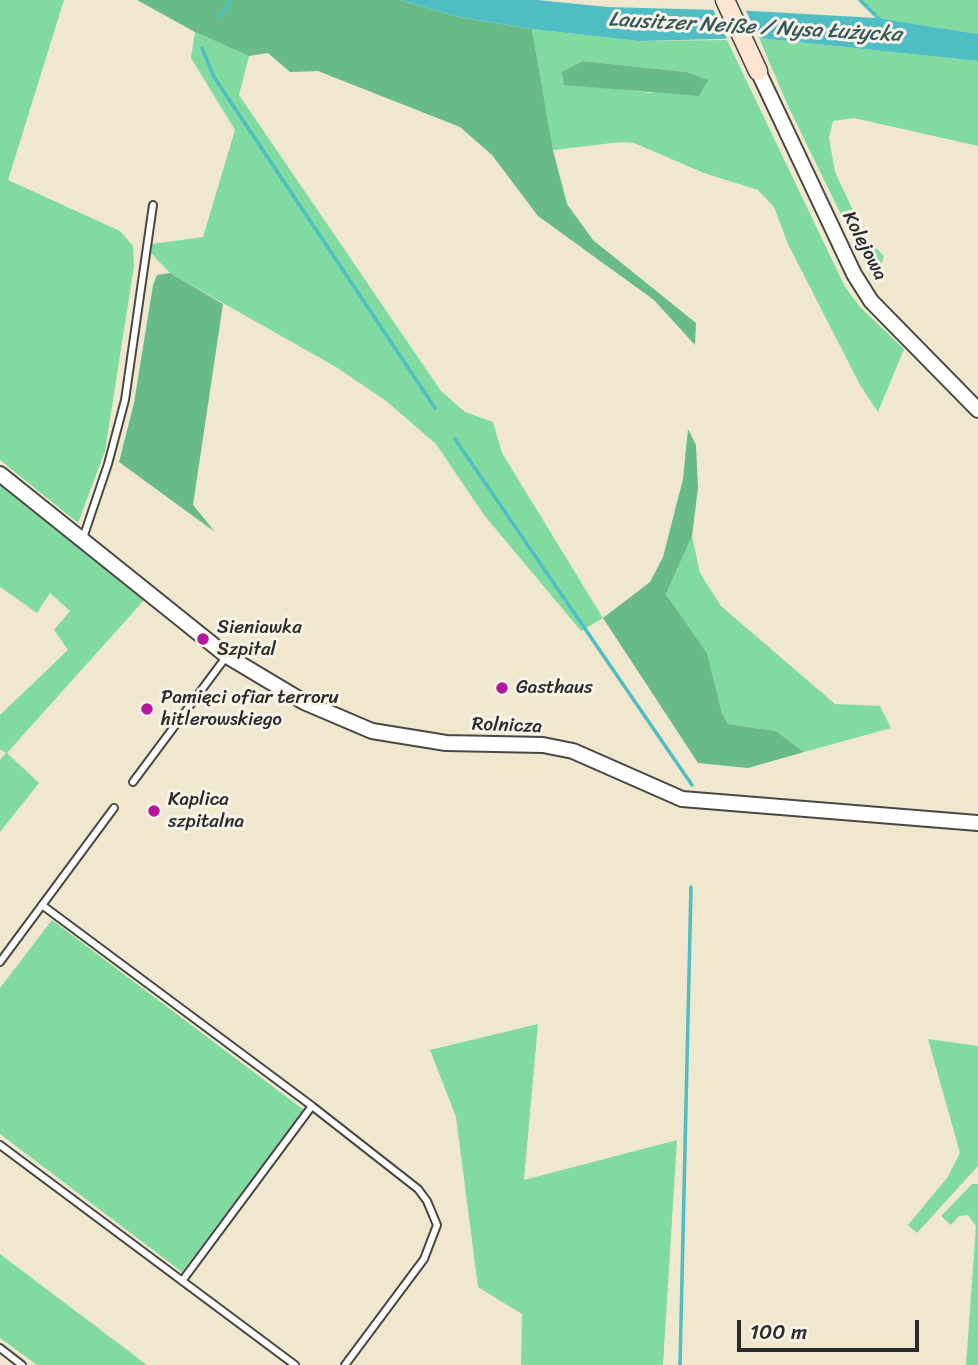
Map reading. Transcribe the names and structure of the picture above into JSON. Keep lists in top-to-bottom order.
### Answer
{
  "streets": {
    "street": ["Kolejowa", "Rolnicza"]
  },
  "water": ["Lausitzer Neiße / Nysa Łużycka"],
  "places": [
    "Sieniawka Szpital",
    "Gasthaus",
    "Pamięci ofiar terroru hitlerowskiego",
    "Kaplica szpitalna"
  ],
  "scale_bar": "100 m"
}
